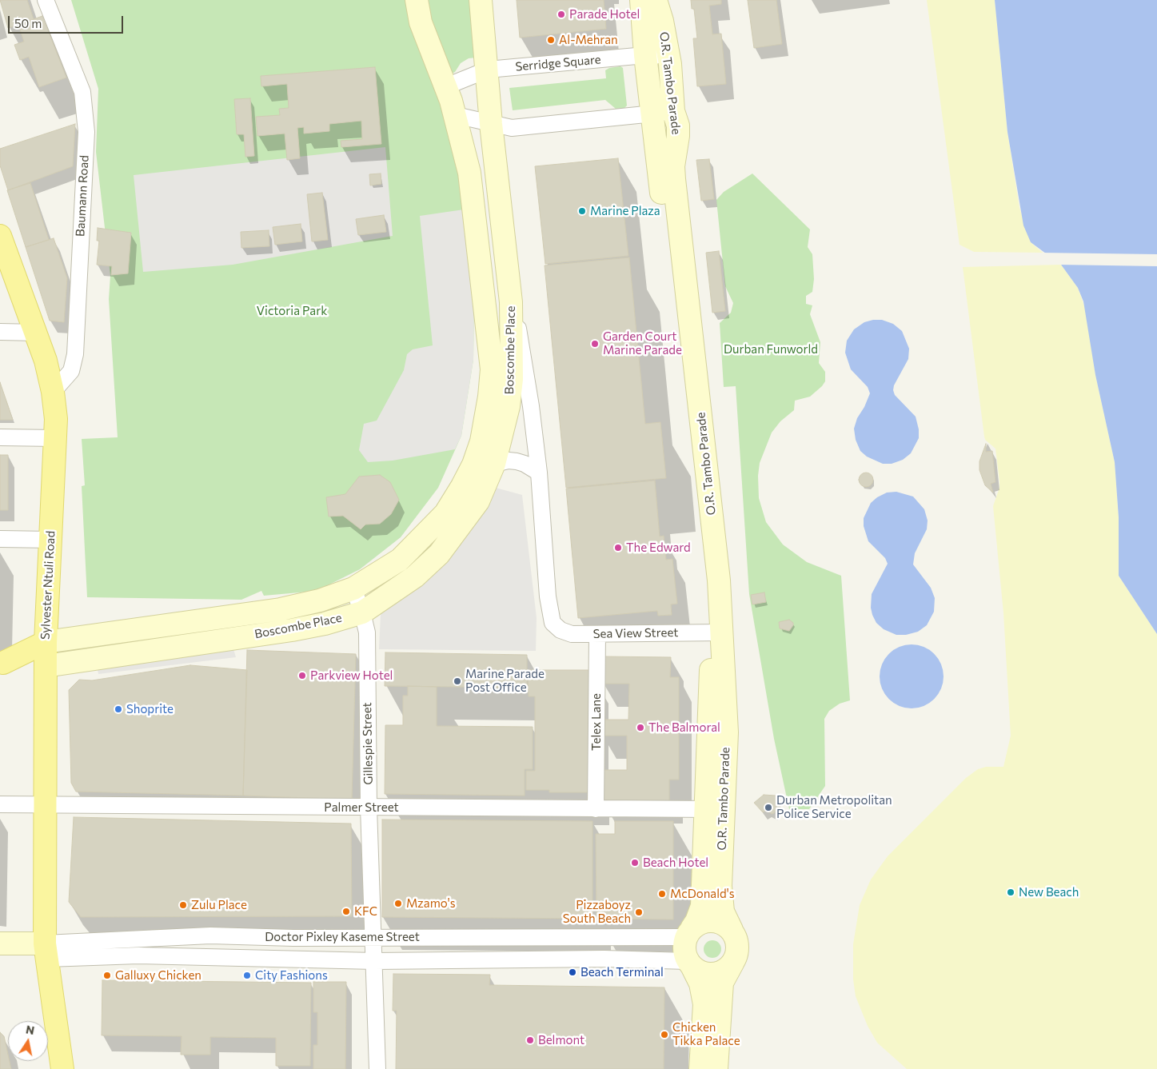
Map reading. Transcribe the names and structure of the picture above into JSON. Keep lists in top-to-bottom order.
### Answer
{
  "streets": {
    "main road": ["Sylvester Ntuli Road"],
    "street": [
      "Serridge Square",
      "O.R. Tambo Parade",
      "Baumann Road",
      "Boscombe Place",
      "Sea View Street",
      "Telex Lane",
      "Gillespie Street",
      "Palmer Street",
      "Doctor Pixley Kaseme Street"
    ]
  },
  "crossings": [
    ["Serridge Square", "O.R. Tambo Parade"],
    ["Serridge Square", "Boscombe Place"],
    ["O.R. Tambo Parade", "Sea View Street"],
    ["O.R. Tambo Parade", "Palmer Street"],
    ["O.R. Tambo Parade", "Doctor Pixley Kaseme Street"],
    ["Baumann Road", "Sylvester Ntuli Road"],
    ["Boscombe Place", "Sylvester Ntuli Road"],
    ["Boscombe Place", "Gillespie Street"],
    ["Sylvester Ntuli Road", "Palmer Street"],
    ["Sylvester Ntuli Road", "Doctor Pixley Kaseme Street"],
    ["Sea View Street", "Telex Lane"],
    ["Telex Lane", "Palmer Street"],
    ["Gillespie Street", "Palmer Street"],
    ["Gillespie Street", "Doctor Pixley Kaseme Street"]
  ],
  "parks": ["Victoria Park", "Durban Funworld"],
  "places": [
    "Parade Hotel",
    "Al-Mehran",
    "Marine Plaza",
    "Garden Court Marine Parade",
    "The Edward",
    "Parkview Hotel",
    "Marine Parade Post Office",
    "Shoprite",
    "The Balmoral",
    "Durban Metropolitan Police Service",
    "Beach Hotel",
    "New Beach",
    "McDonald's",
    "Mzamo's",
    "Zulu Place",
    "KFC",
    "Pizzaboyz South Beach",
    "Beach Terminal",
    "Galluxy Chicken",
    "City Fashions",
    "Chicken Tikka Palace",
    "Belmont"
  ],
  "scale_bar": "50 m",
  "north": "top"
}
